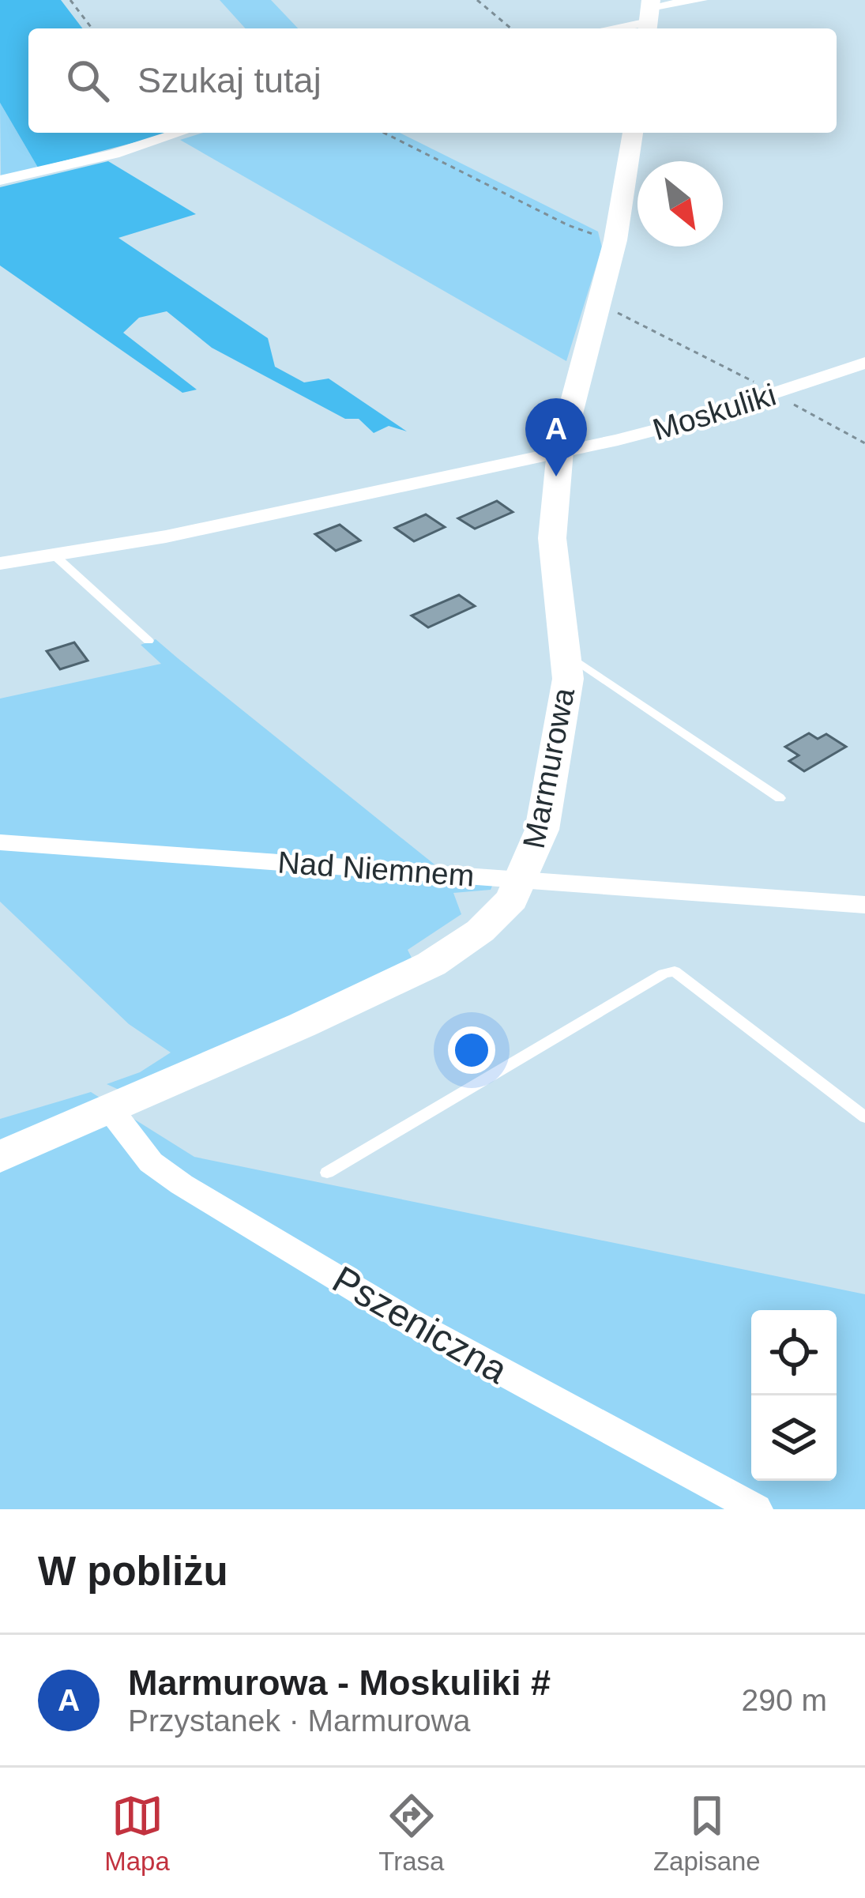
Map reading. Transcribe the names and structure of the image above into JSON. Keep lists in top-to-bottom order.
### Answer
{
  "streets": {
    "street": [
      "Moskuliki",
      "Marmurowa",
      "Nad Niemnem",
      "Pszeniczna"
    ]
  },
  "crossings": [
    ["Moskuliki", "Marmurowa"],
    ["Marmurowa", "Nad Niemnem"],
    ["Marmurowa", "Pszeniczna"]
  ],
  "north": "bottom right",
  "page": {
    "search": "Szukaj tutaj",
    "pins": "A",
    "heading": "W pobliżu",
    "list": [
      {
        "mark": "A",
        "name": "Marmurowa - Moskuliki #",
        "note": "Przystanek · Marmurowa",
        "value": "290 m"
      }
    ],
    "nav": ["Mapa", "Trasa", "Zapisane"]
  }
}
